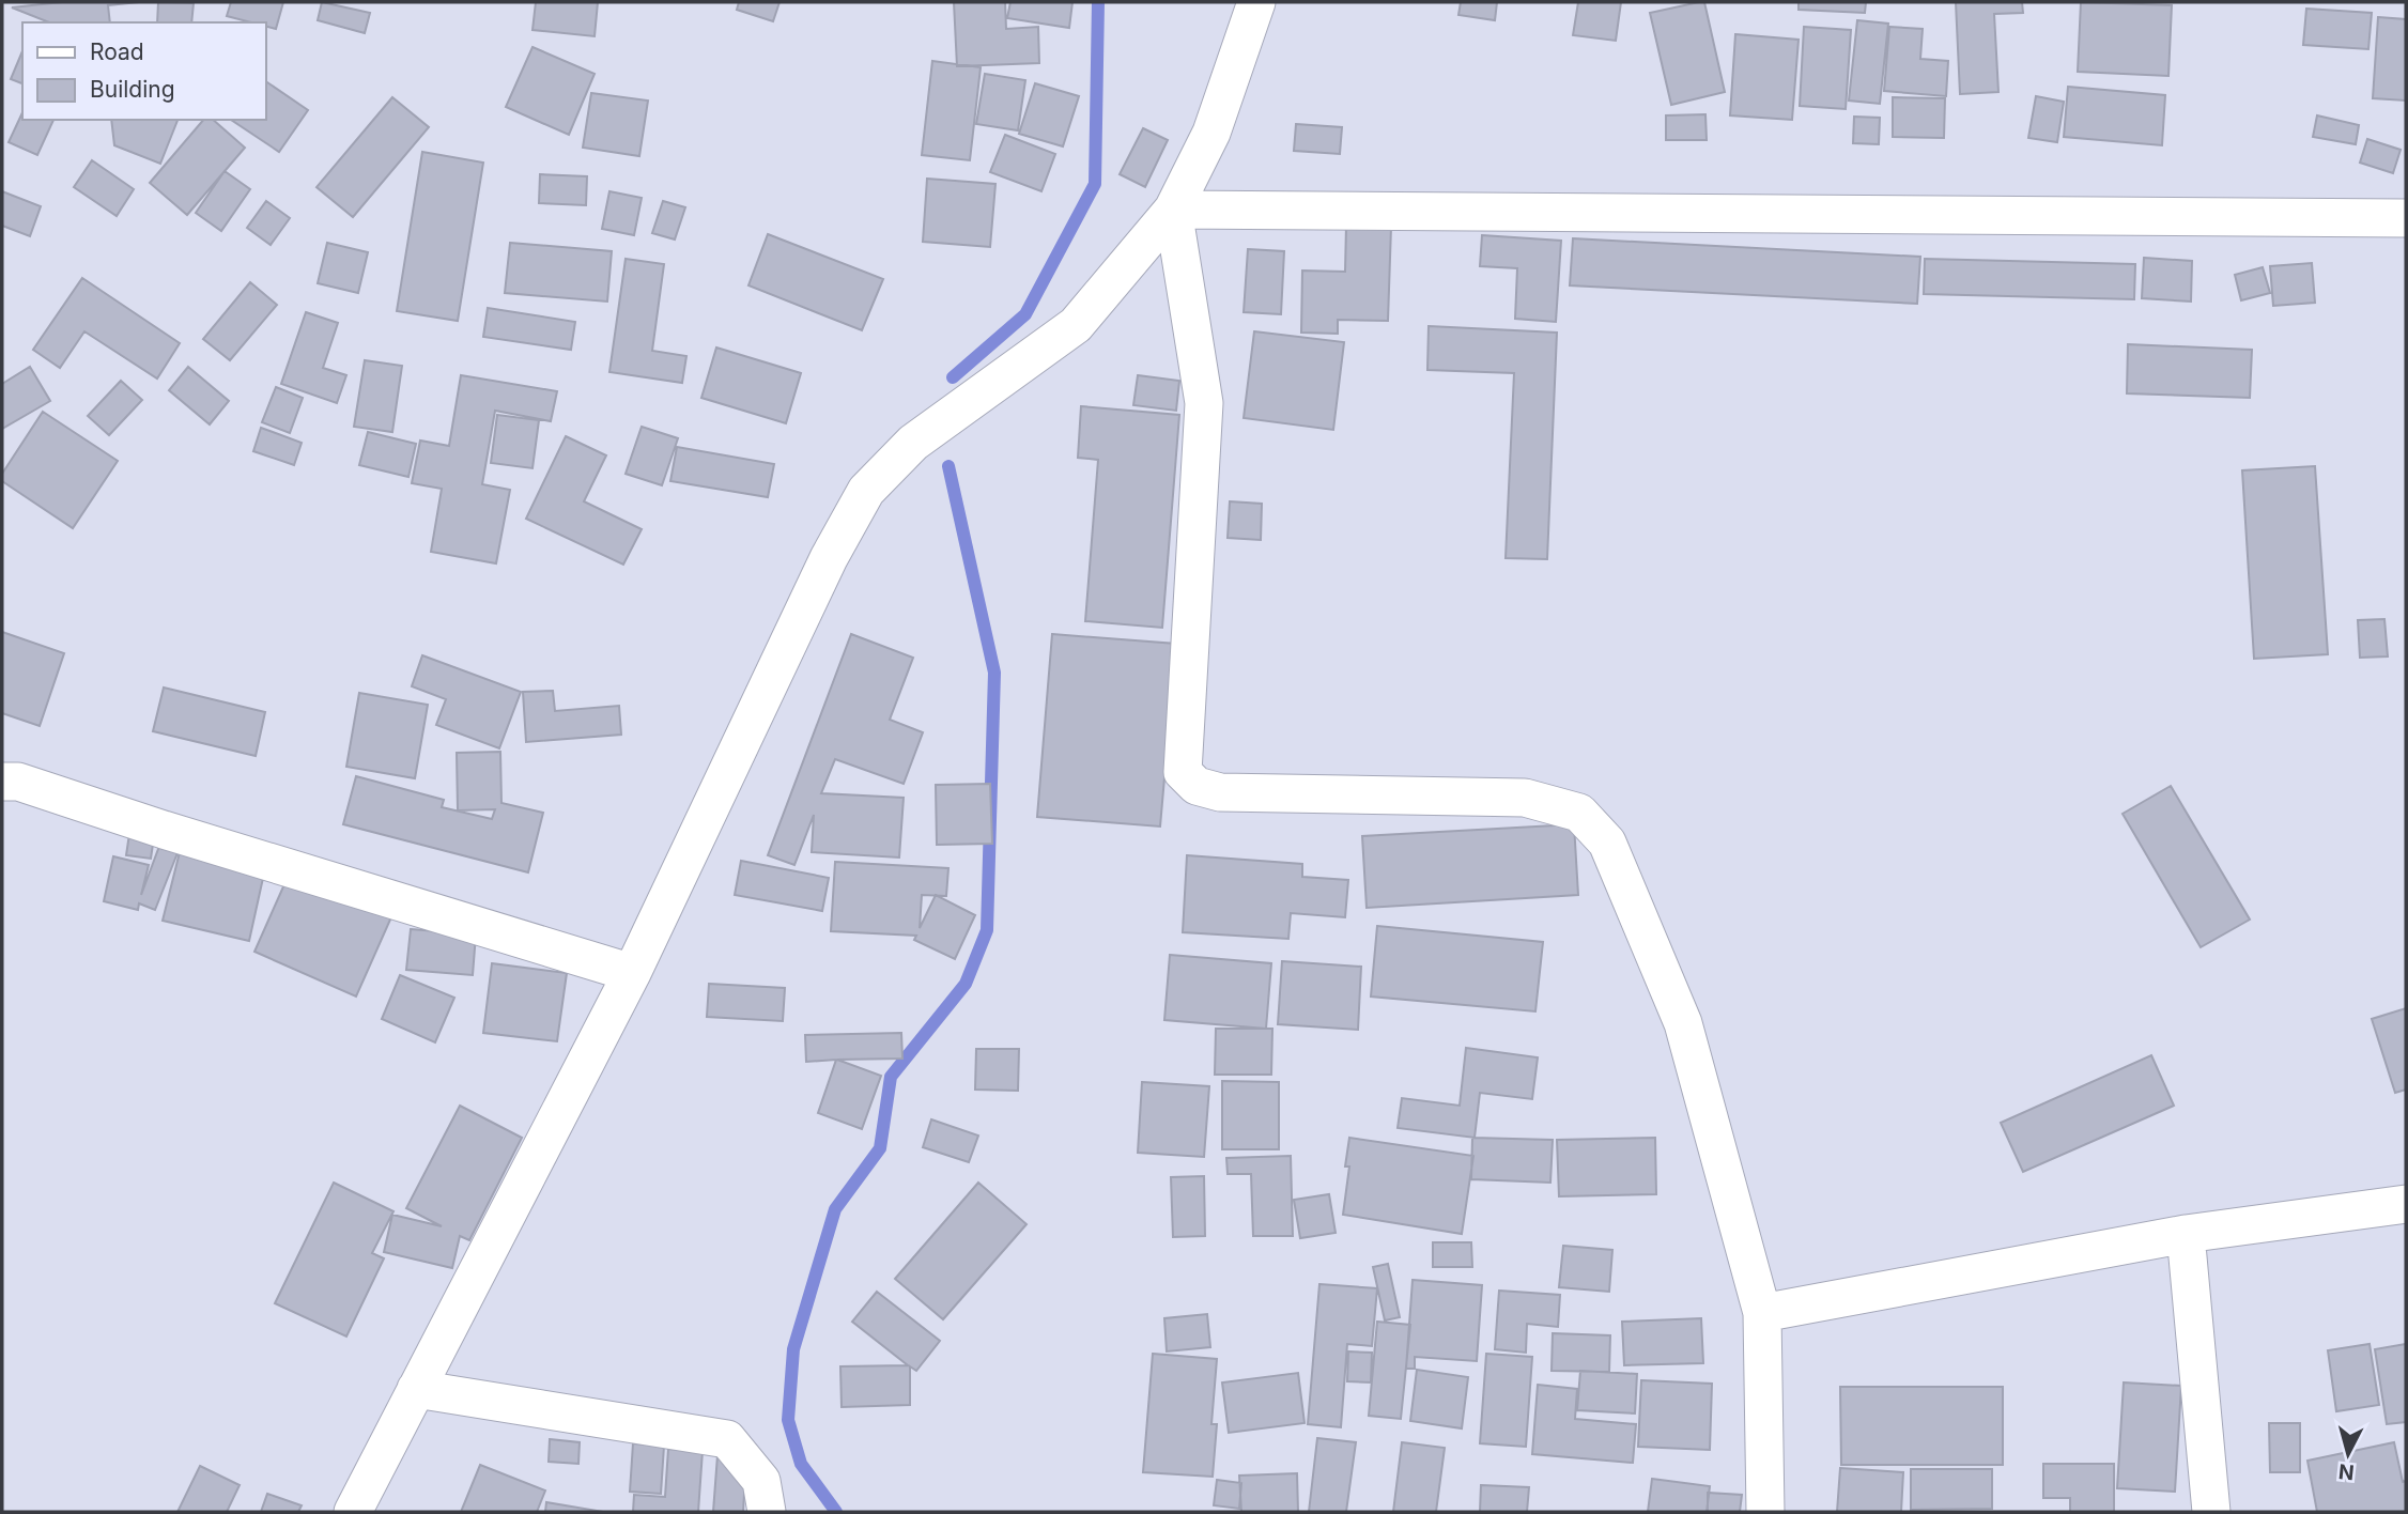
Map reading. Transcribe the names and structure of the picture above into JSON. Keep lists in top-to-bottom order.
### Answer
{
  "legend": ["Road", "Building"],
  "north": "bottom"
}
